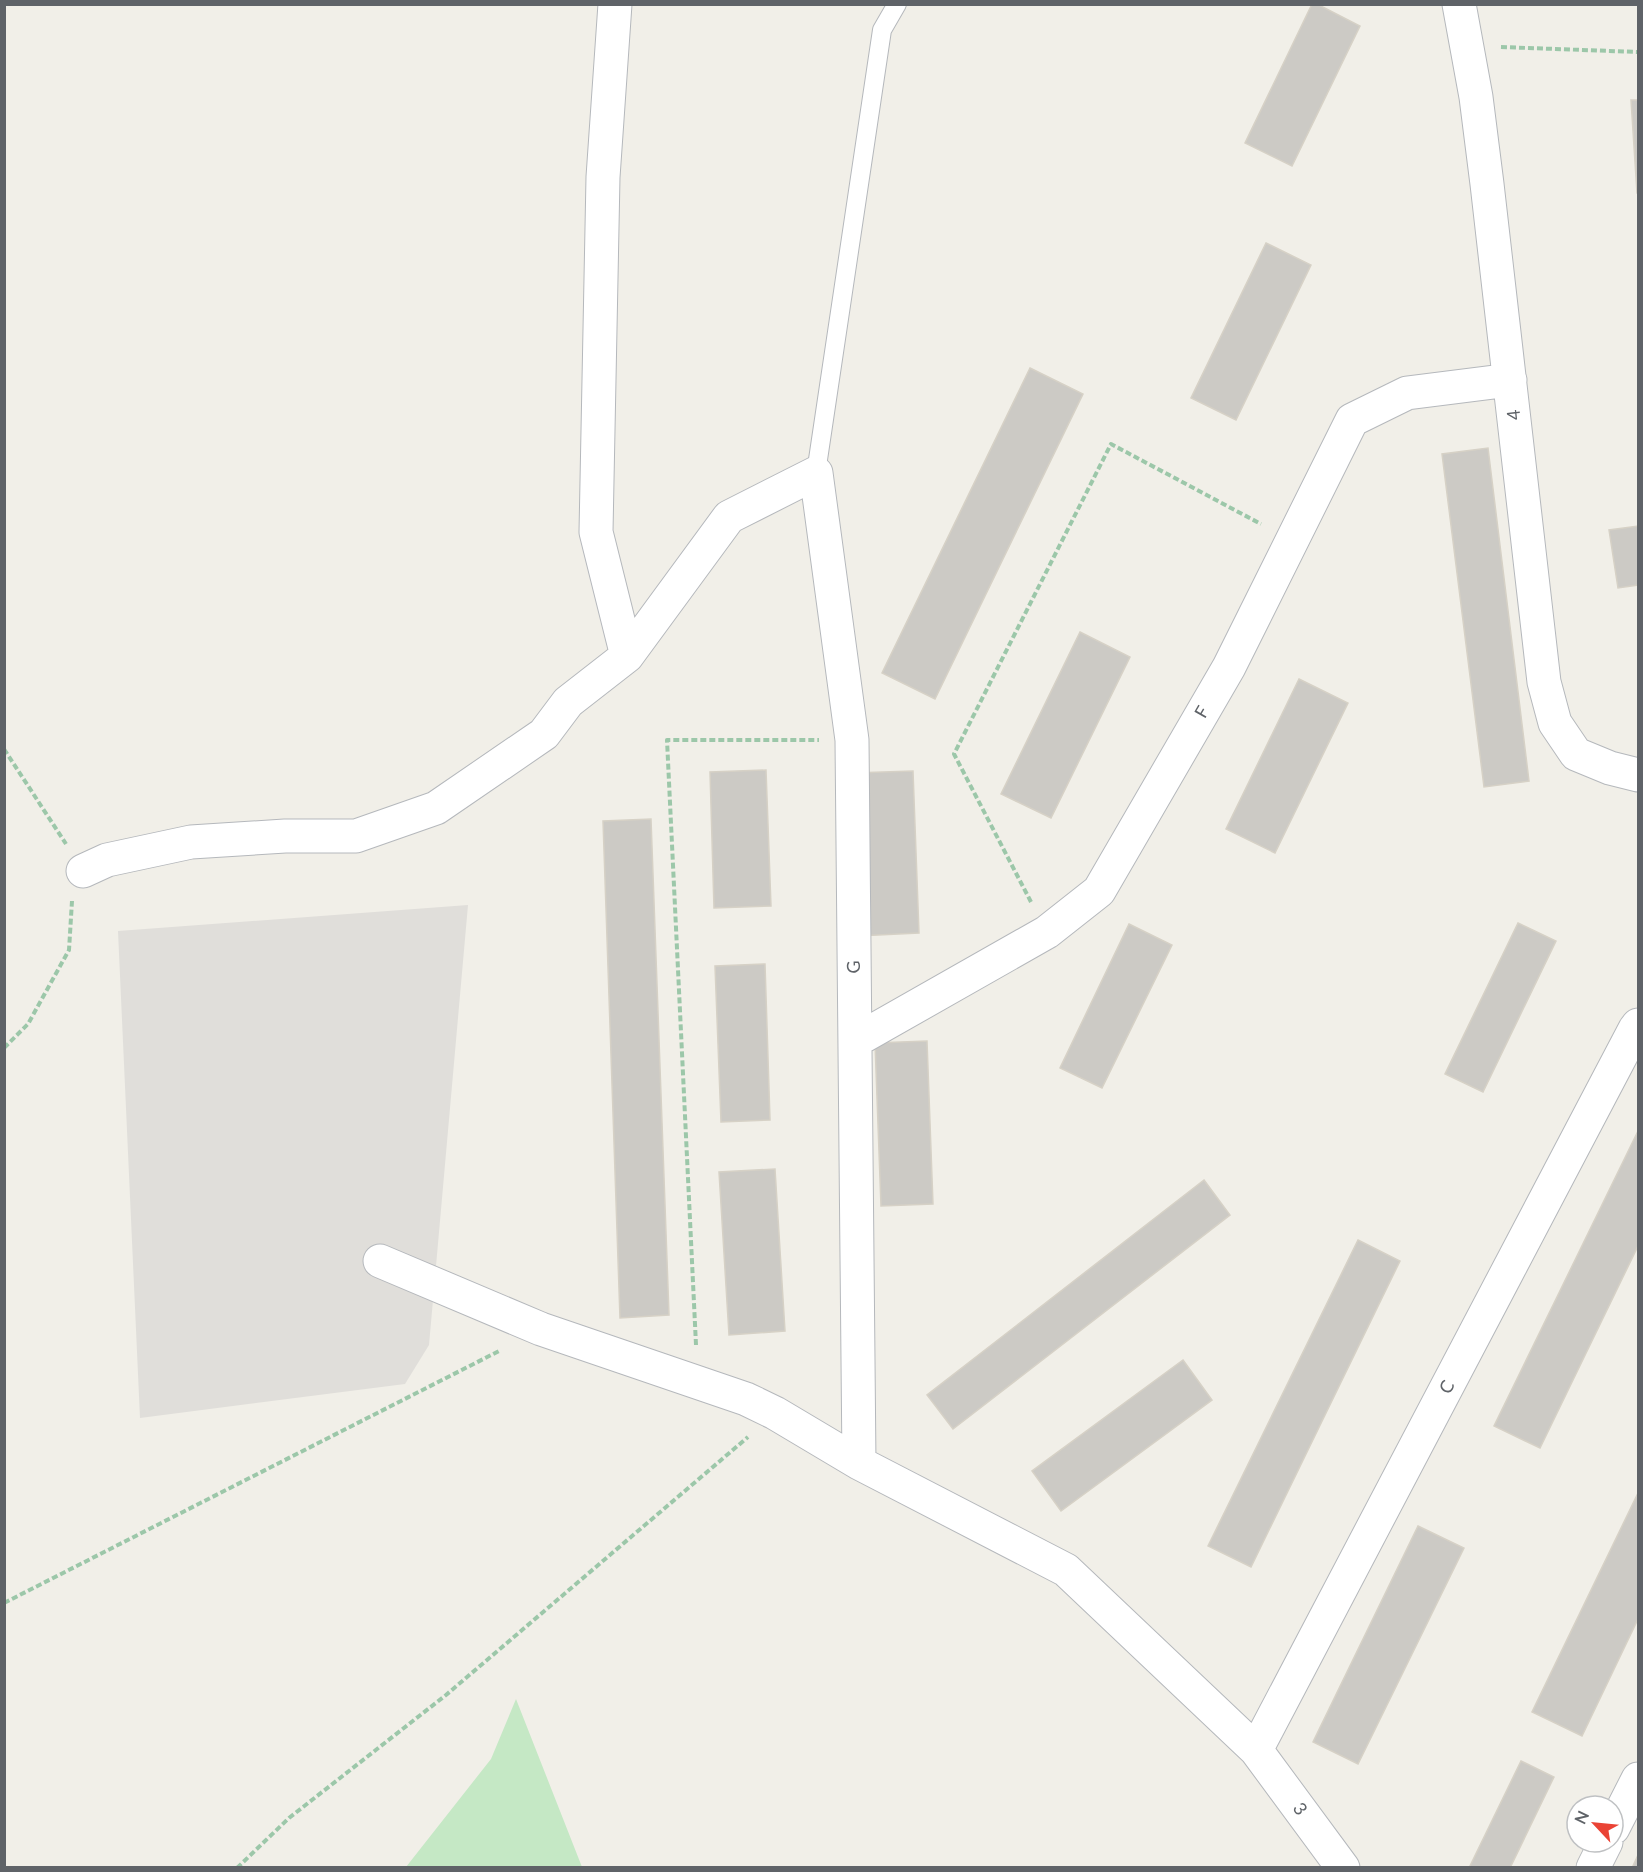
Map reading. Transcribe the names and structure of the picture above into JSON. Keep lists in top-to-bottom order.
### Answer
{
  "streets": {
    "street": [
      "4",
      "F",
      "G",
      "C",
      "3"
    ]
  },
  "crossings": [
    ["4", "F"],
    ["F", "G"],
    ["G", "3"],
    ["C", "3"]
  ],
  "north": "top left"
}
